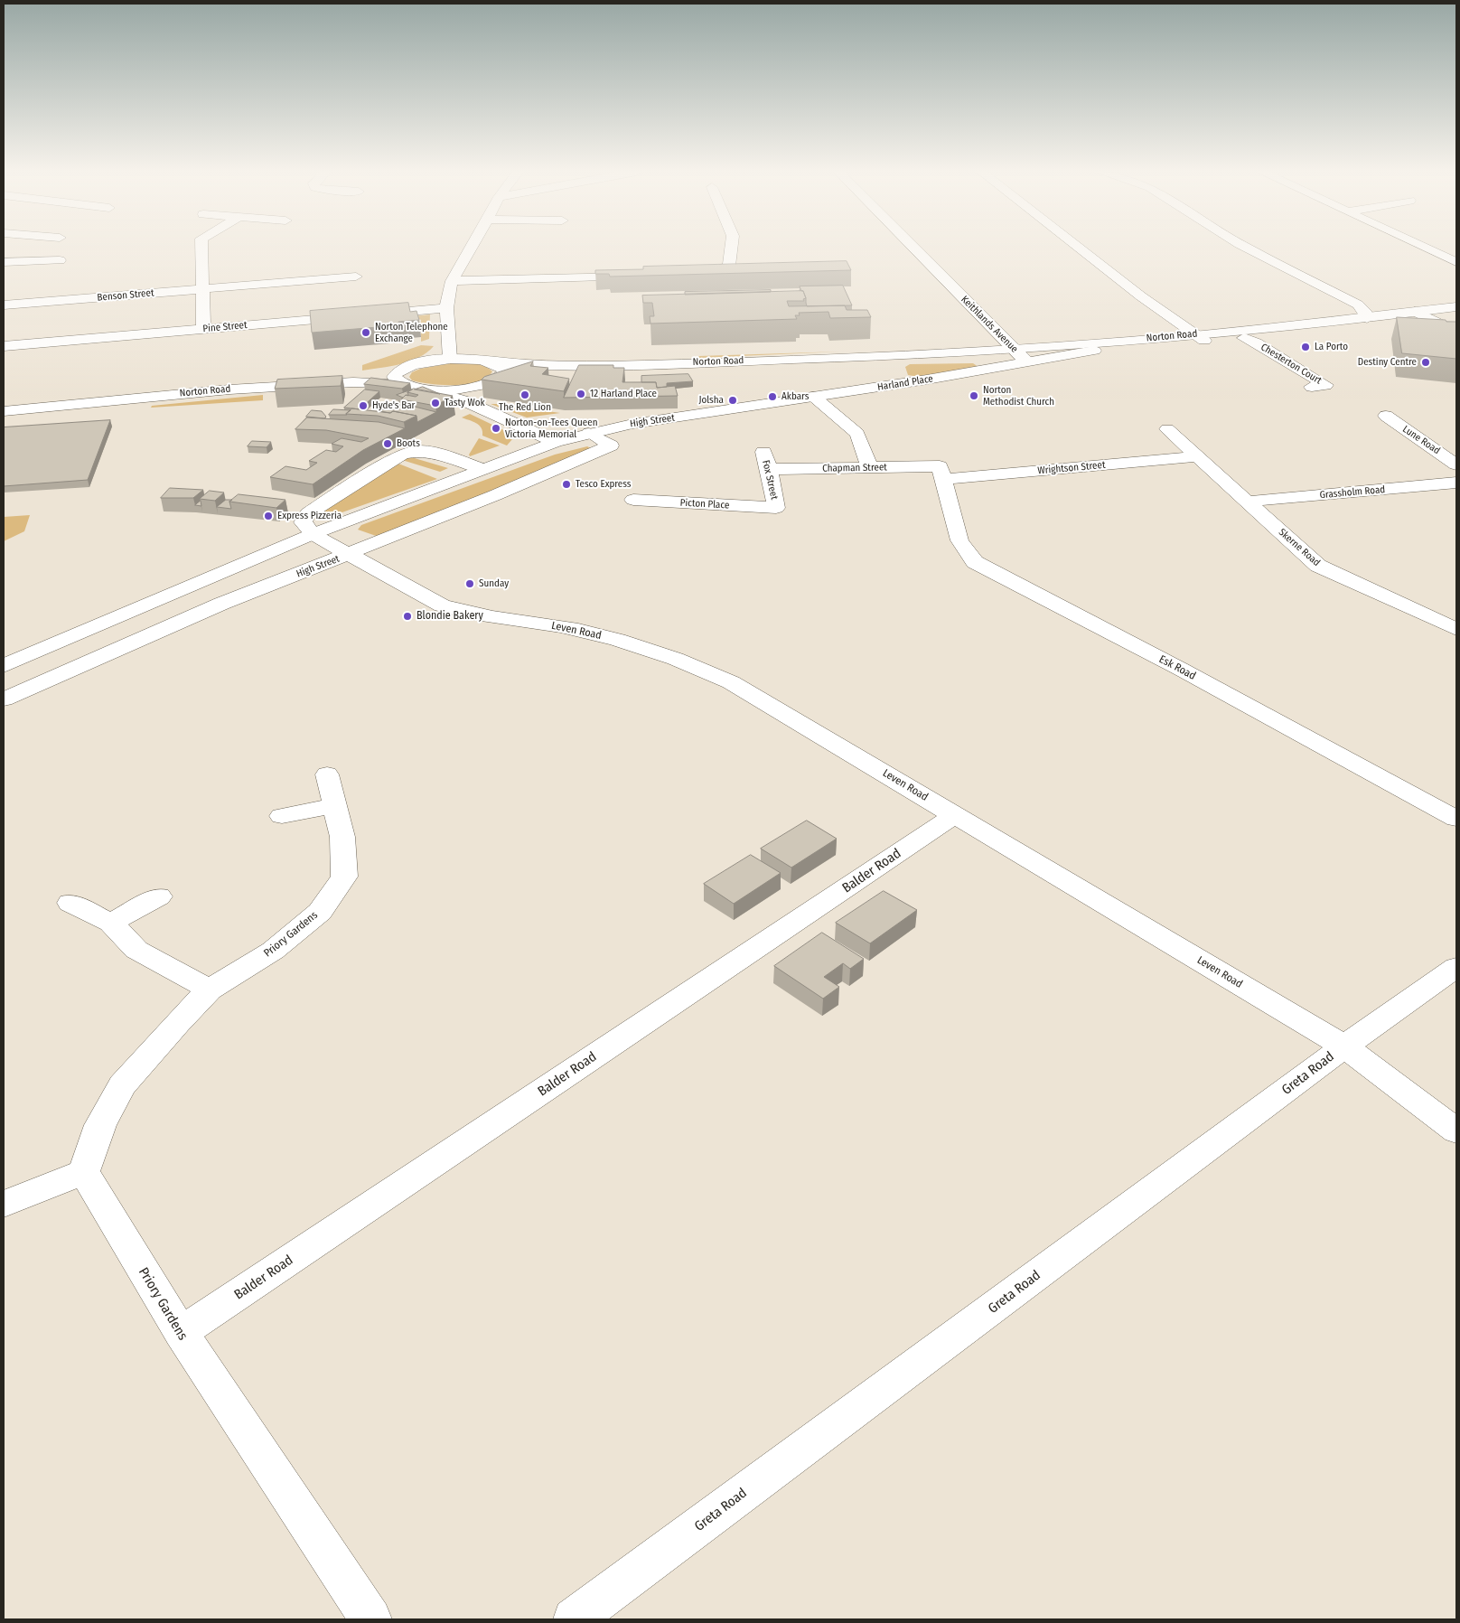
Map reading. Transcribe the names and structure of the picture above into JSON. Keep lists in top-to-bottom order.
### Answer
{
  "streets": {
    "street": [
      "Benson Street",
      "Keithlands Avenue",
      "Pine Street",
      "Norton Road",
      "Chesterton Court",
      "Harland Place",
      "High Street",
      "Lune Road",
      "Chapman Street",
      "Wrightson Street",
      "Fox Street",
      "Grassholm Road",
      "Picton Place",
      "Skerne Road",
      "Leven Road",
      "Esk Road",
      "Balder Road",
      "Priory Gardens",
      "Greta Road"
    ]
  },
  "crossings": [
    ["Keithlands Avenue", "Norton Road"],
    ["Keithlands Avenue", "Harland Place"],
    ["Norton Road", "Chesterton Court"],
    ["Norton Road", "Harland Place"],
    ["Norton Road", "High Street"],
    ["Harland Place", "High Street"],
    ["High Street", "Leven Road"],
    ["Chapman Street", "Wrightson Street"],
    ["Chapman Street", "Fox Street"],
    ["Chapman Street", "Esk Road"],
    ["Wrightson Street", "Skerne Road"],
    ["Wrightson Street", "Esk Road"],
    ["Fox Street", "Picton Place"],
    ["Grassholm Road", "Skerne Road"],
    ["Leven Road", "Balder Road"],
    ["Leven Road", "Greta Road"],
    ["Balder Road", "Priory Gardens"]
  ],
  "places": [
    "Norton Telephone Exchange",
    "La Porto",
    "Destiny Centre",
    "12 Harland Place",
    "The Red Lion",
    "Norton Methodist Church",
    "Akbars",
    "Jolsha",
    "Tasty Wok",
    "Hyde's Bar",
    "Norton-on-Tees Queen Victoria Memorial",
    "Boots",
    "Tesco Express",
    "Express Pizzeria",
    "Sunday",
    "Blondie Bakery"
  ]
}
